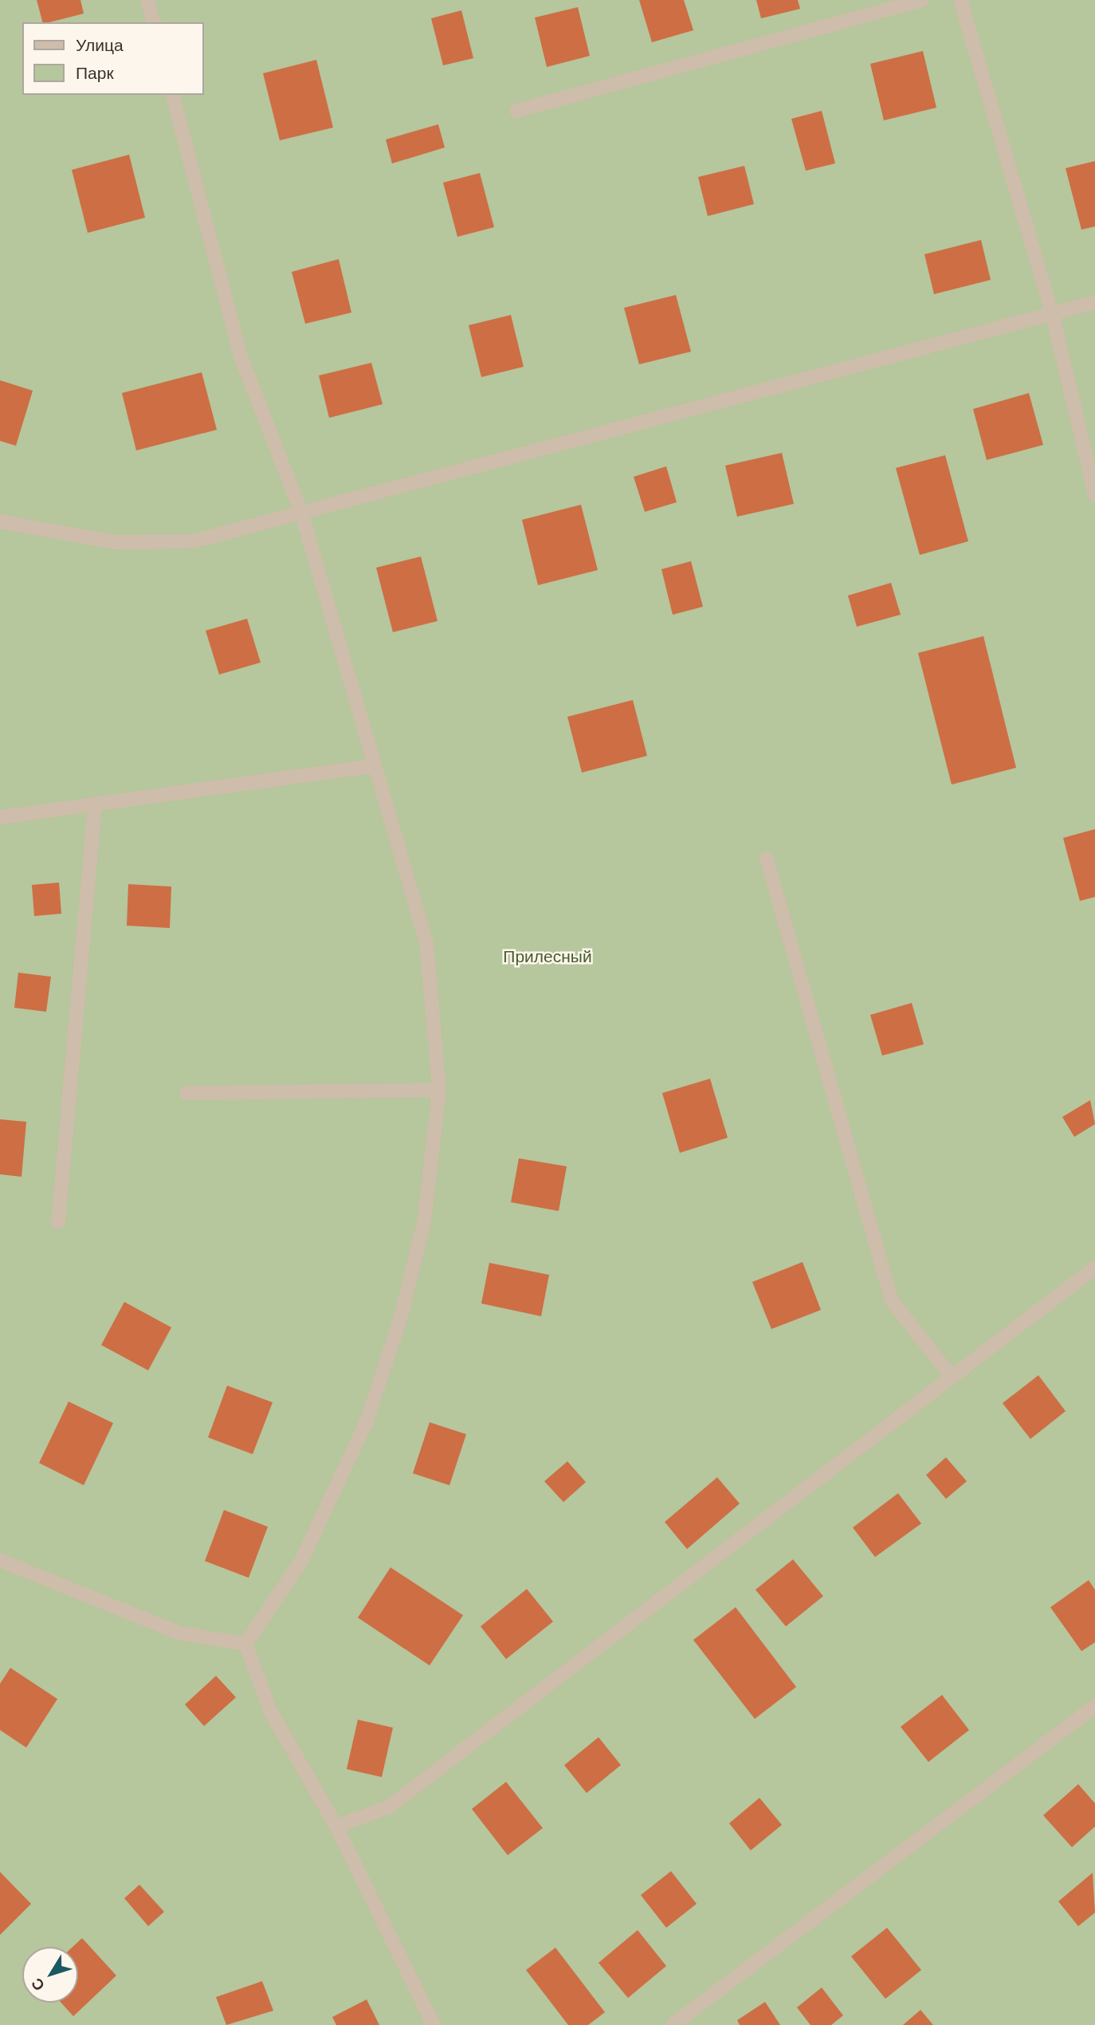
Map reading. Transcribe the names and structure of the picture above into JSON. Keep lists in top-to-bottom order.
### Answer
{
  "parks": ["Прилесный"],
  "legend": ["Улица", "Парк"],
  "north": "bottom left"
}
